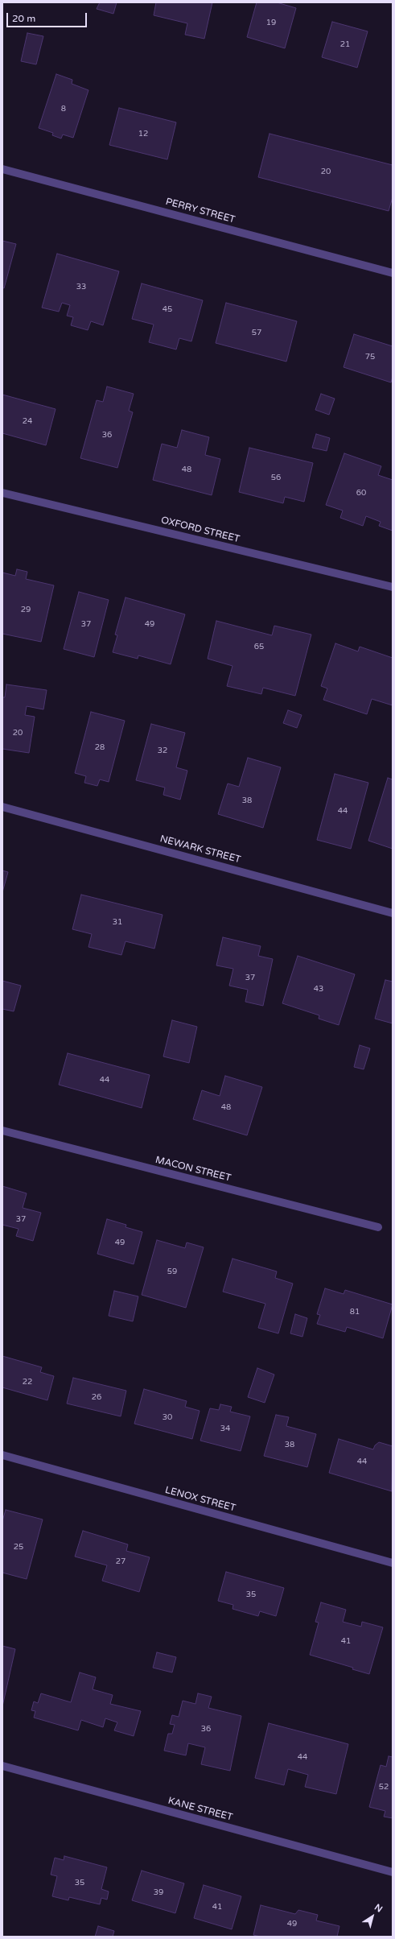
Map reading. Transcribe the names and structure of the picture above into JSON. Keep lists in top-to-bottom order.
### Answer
{
  "streets": {
    "street": [
      "PERRY STREET",
      "OXFORD STREET",
      "NEWARK STREET",
      "MACON STREET",
      "LENOX STREET",
      "KANE STREET"
    ]
  },
  "house_numbers": [
    "19",
    "21",
    "8",
    "12",
    "20",
    "33",
    "45",
    "57",
    "75",
    "24",
    "36",
    "48",
    "56",
    "60",
    "29",
    "37",
    "49",
    "65",
    "20",
    "28",
    "32",
    "38",
    "44",
    "31",
    "37",
    "43",
    "44",
    "48",
    "37",
    "49",
    "59",
    "81",
    "22",
    "26",
    "30",
    "34",
    "38",
    "44",
    "25",
    "27",
    "35",
    "41",
    "36",
    "44",
    "52",
    "35",
    "39",
    "41",
    "49"
  ],
  "scale_bar": "20 m",
  "north": "top right"
}
